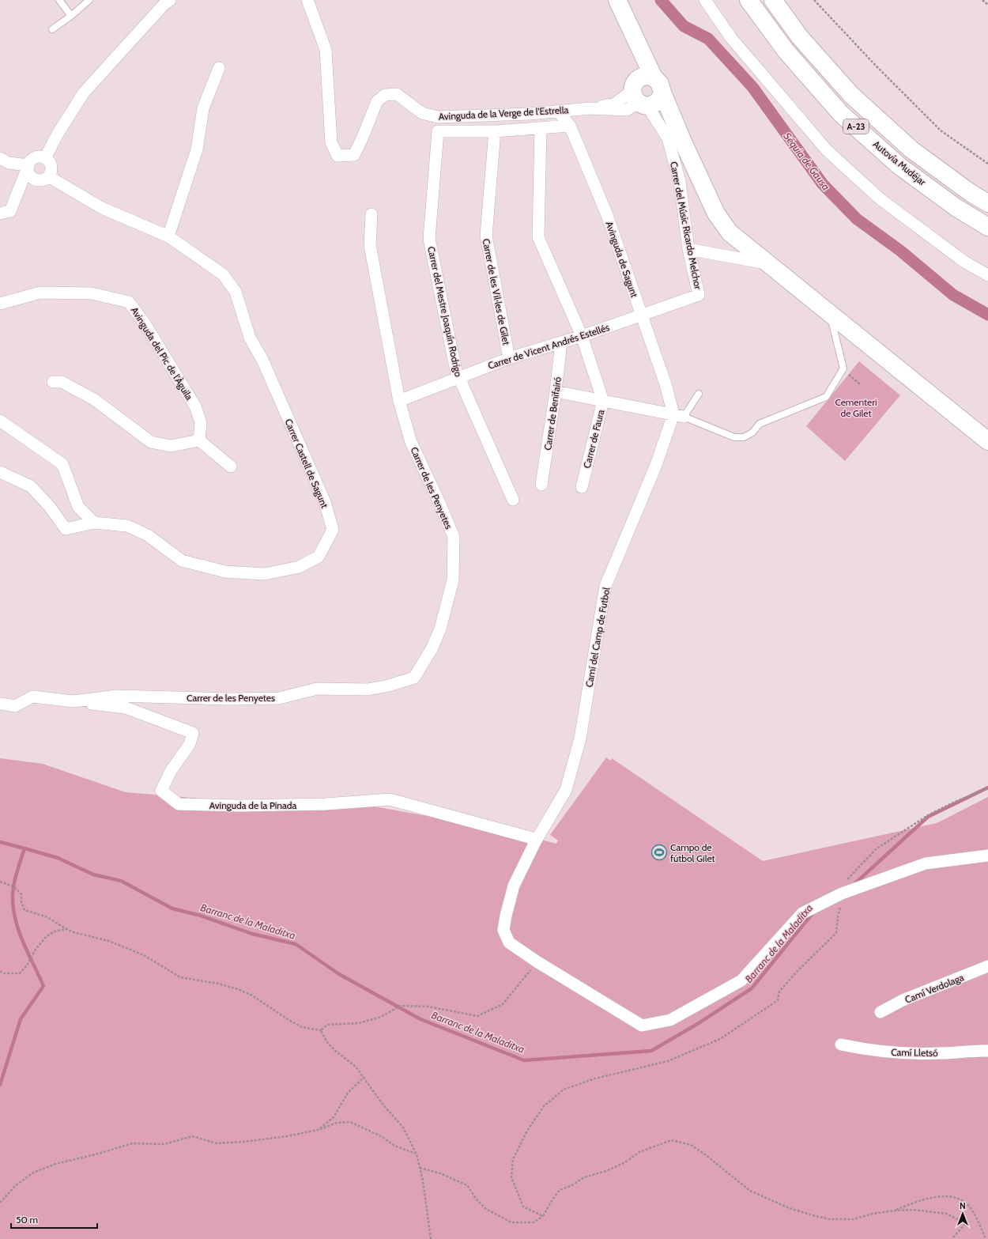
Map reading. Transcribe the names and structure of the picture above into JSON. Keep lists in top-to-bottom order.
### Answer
{
  "streets": {
    "main road": ["A-23", "Autovía Mudéjar"],
    "street": [
      "Avinguda de la Verge de l'Estrella",
      "Carrer del Músic Ricardo Melchor",
      "Avinguda de Sagunt",
      "Carrer de les Vil·les de Gilet",
      "Carrer del Mestre Joaquín Rodrigo",
      "Carrer de Vicent Andrés Estellés",
      "Avinguda del Pic de l'Àguila",
      "Carrer de Benifairó",
      "Carrer de Faura",
      "Carrer Castell de Sagunt",
      "Carrer de les Penyetes",
      "Camí del Camp de Futbol",
      "Avinguda de la Pinada",
      "Camí Verdolaga",
      "Camí Lletsó"
    ]
  },
  "crossings": [
    ["Avinguda de la Verge de l'Estrella", "Carrer del Músic Ricardo Melchor"],
    ["Avinguda de la Verge de l'Estrella", "Avinguda de Sagunt"],
    ["Avinguda de la Verge de l'Estrella", "Carrer de les Vil·les de Gilet"],
    ["Avinguda de la Verge de l'Estrella", "Carrer del Mestre Joaquín Rodrigo"],
    ["Avinguda de la Verge de l'Estrella", "Carrer de Faura"],
    ["Carrer del Músic Ricardo Melchor", "Carrer de Vicent Andrés Estellés"],
    ["Avinguda de Sagunt", "Carrer de Vicent Andrés Estellés"],
    ["Avinguda de Sagunt", "Camí del Camp de Futbol"],
    ["Carrer de les Vil·les de Gilet", "Carrer de Vicent Andrés Estellés"],
    ["Carrer del Mestre Joaquín Rodrigo", "Carrer de Vicent Andrés Estellés"],
    ["Carrer de Vicent Andrés Estellés", "Carrer de Benifairó"],
    ["Carrer de Vicent Andrés Estellés", "Carrer de Faura"],
    ["Carrer de Vicent Andrés Estellés", "Carrer de les Penyetes"],
    ["Carrer de les Penyetes", "Avinguda de la Pinada"],
    ["Camí del Camp de Futbol", "Avinguda de la Pinada"]
  ],
  "water": ["Séquia de Gausa", "Barranc de la Maladitxa"],
  "parks": ["Cementeri de Gilet"],
  "places": {
    "sports": ["Campo de fútbol Gilet"]
  },
  "scale_bar": "50 m",
  "north": "top"
}
